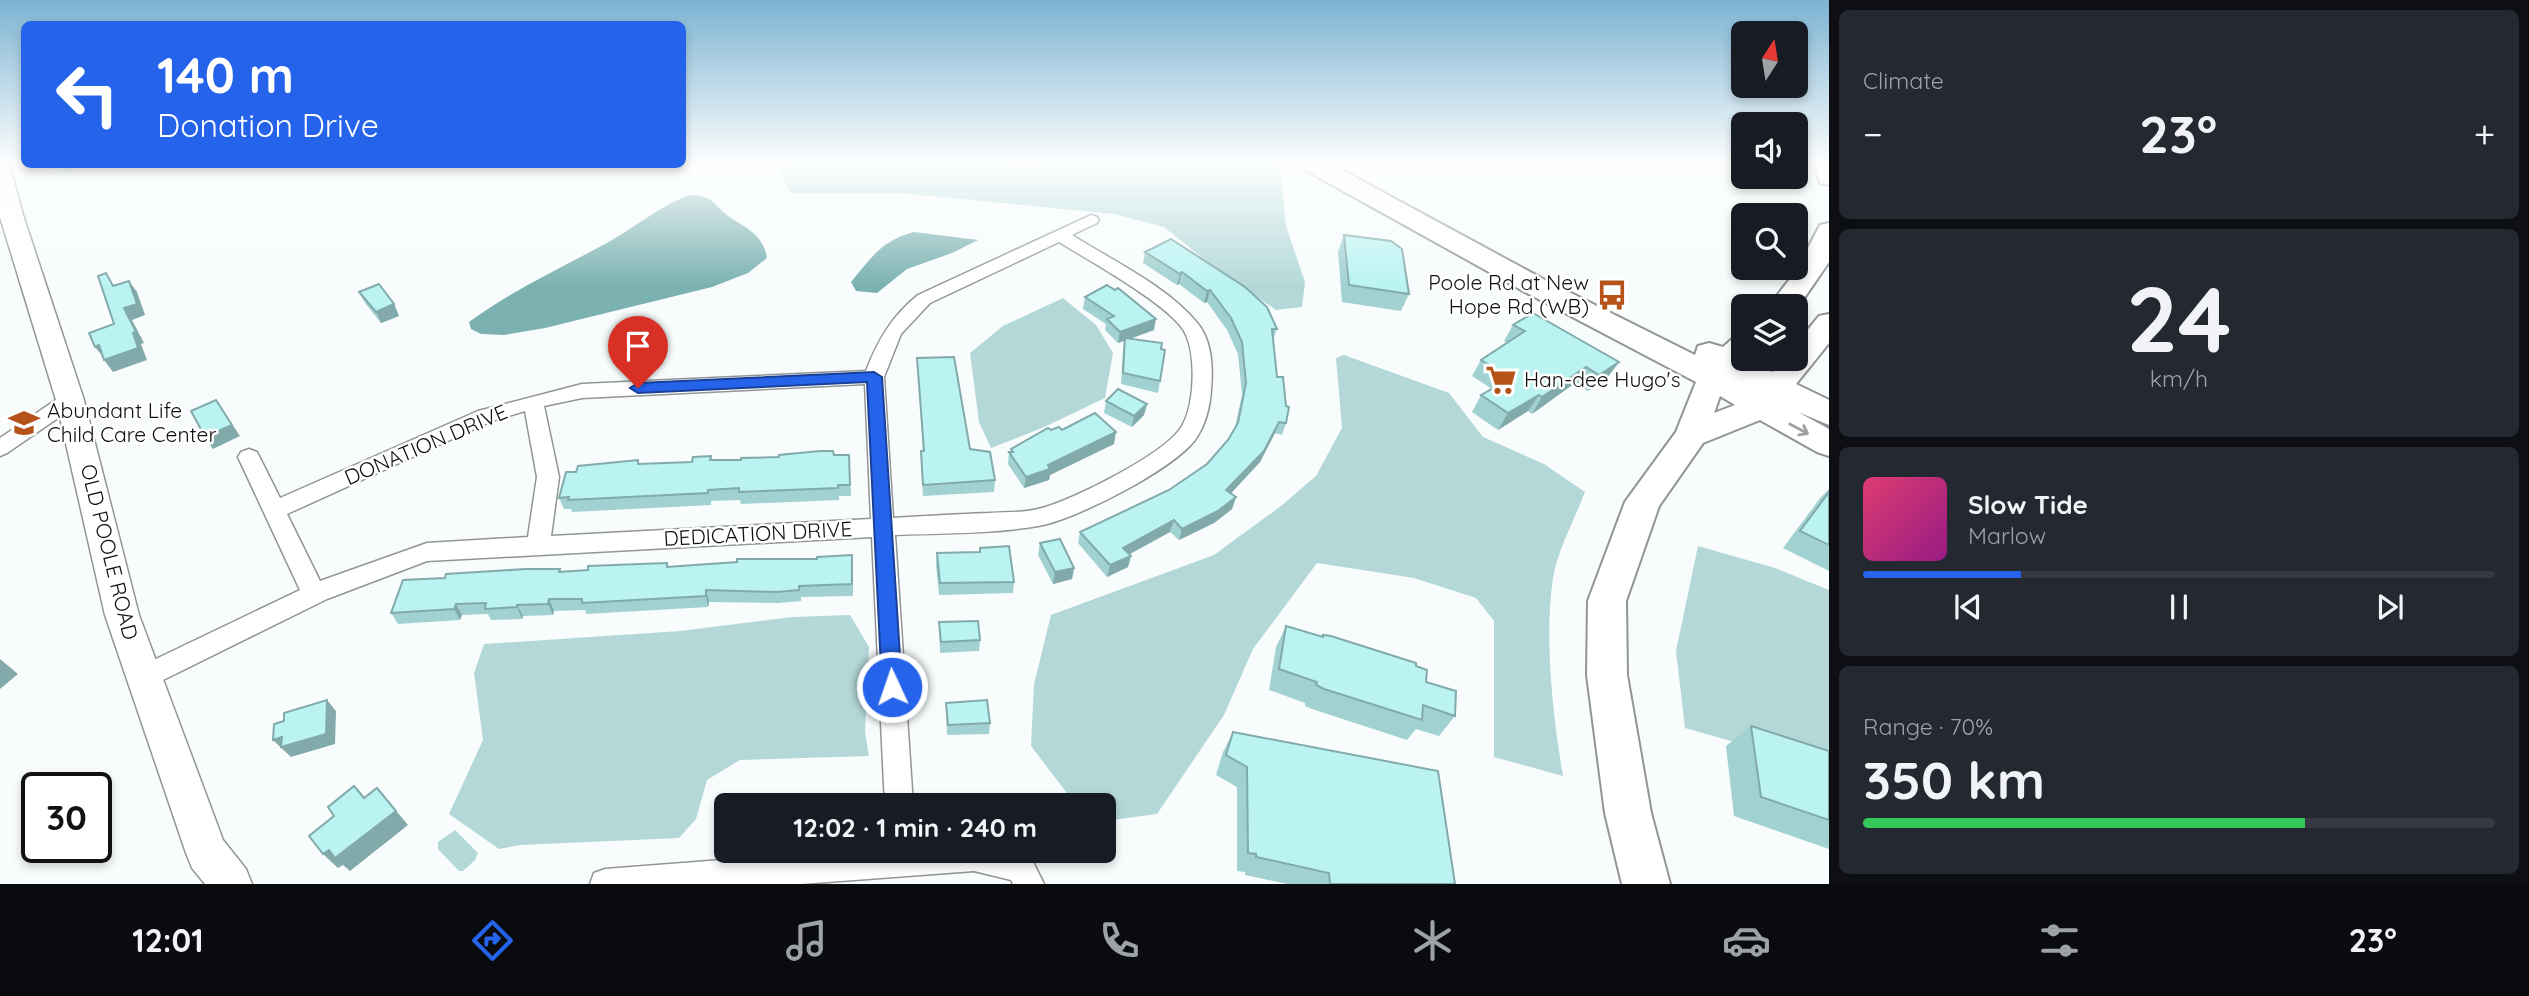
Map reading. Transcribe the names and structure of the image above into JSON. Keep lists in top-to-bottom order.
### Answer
{
  "streets": {
    "street": ["DONATION DRIVE", "DEDICATION DRIVE", "OLD POOLE ROAD"]
  },
  "crossings": [
    ["DEDICATION DRIVE", "OLD POOLE ROAD"]
  ],
  "places": {
    "bus stop": ["Poole Rd at New Hope Rd (WB)"],
    "supermarket": ["Han-dee Hugo's"],
    "school or university": ["Abundant Life Child Care Center"]
  },
  "north": "top",
  "page": {
    "tile": [
      "Climate",
      ["24", "km/h"],
      ["Range · 70%", "350 km"]
    ],
    "turn": ["140 m", "Donation Drive"],
    "heat": ["−", "23°", "+"],
    "song": ["Slow Tide", "Marlow"],
    "limit": "30",
    "trip": "12:02 · 1 min · 240 m",
    "tabs": ["12:01", "23°"]
  }
}
